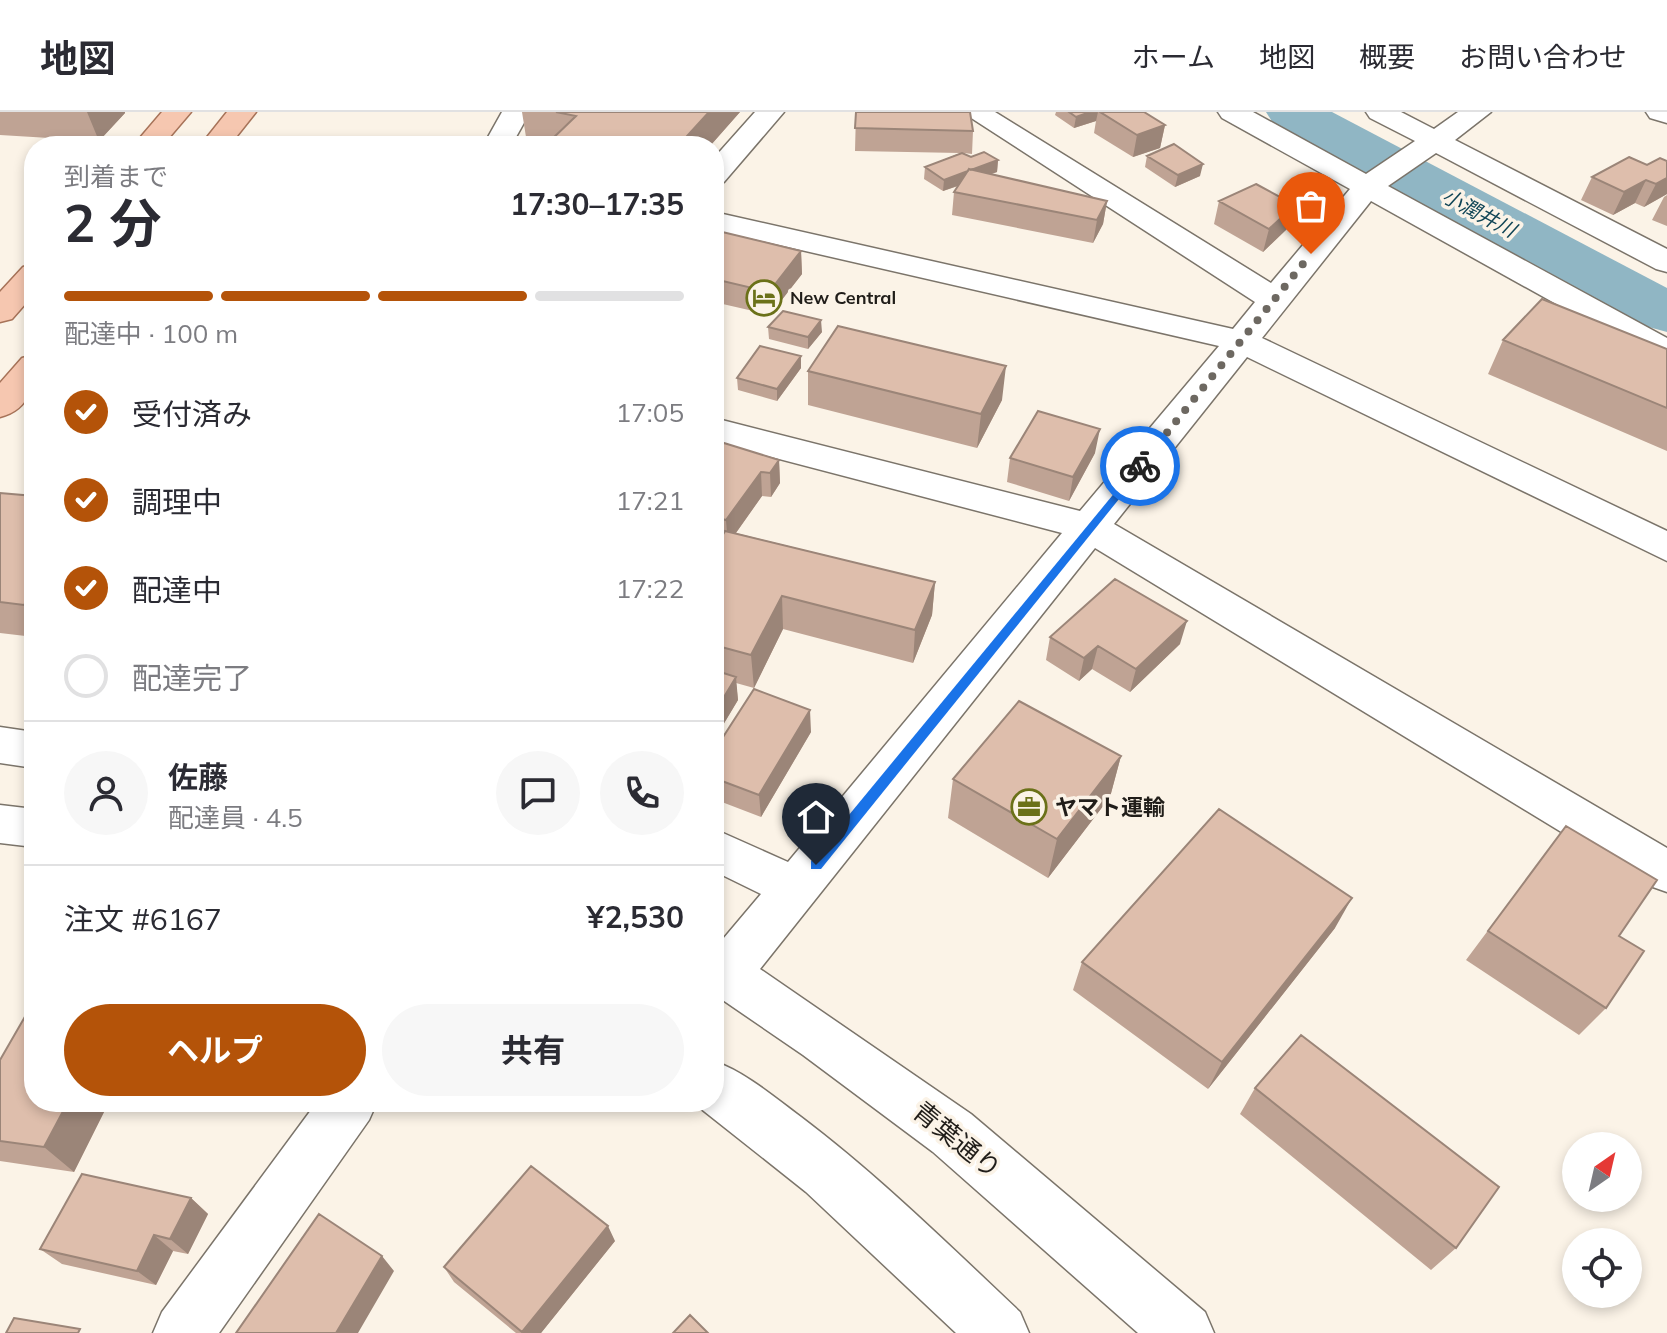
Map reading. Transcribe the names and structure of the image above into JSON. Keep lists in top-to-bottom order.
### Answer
{
  "streets": {
    "street": ["青葉通り"]
  },
  "water": ["小潤井川"],
  "places": {
    "hotel": ["New Central"],
    "office": ["ヤマト運輸"]
  },
  "north": "top right",
  "page": {
    "header": "地図",
    "nav": [
      "ホーム",
      "地図",
      "概要",
      "お問い合わせ"
    ],
    "heading": ["2 分", "到着まで", "17:30–17:35"],
    "panel": [
      "佐藤",
      "配達員 · 4.5",
      "注文 #6167",
      "¥2,530"
    ],
    "bar": "配達中 · 100 m",
    "list": [
      ["受付済み", "17:05"],
      ["調理中", "17:21"],
      ["配達中", "17:22"],
      "配達完了"
    ],
    "buttons": ["ヘルプ", "共有"]
  }
}
